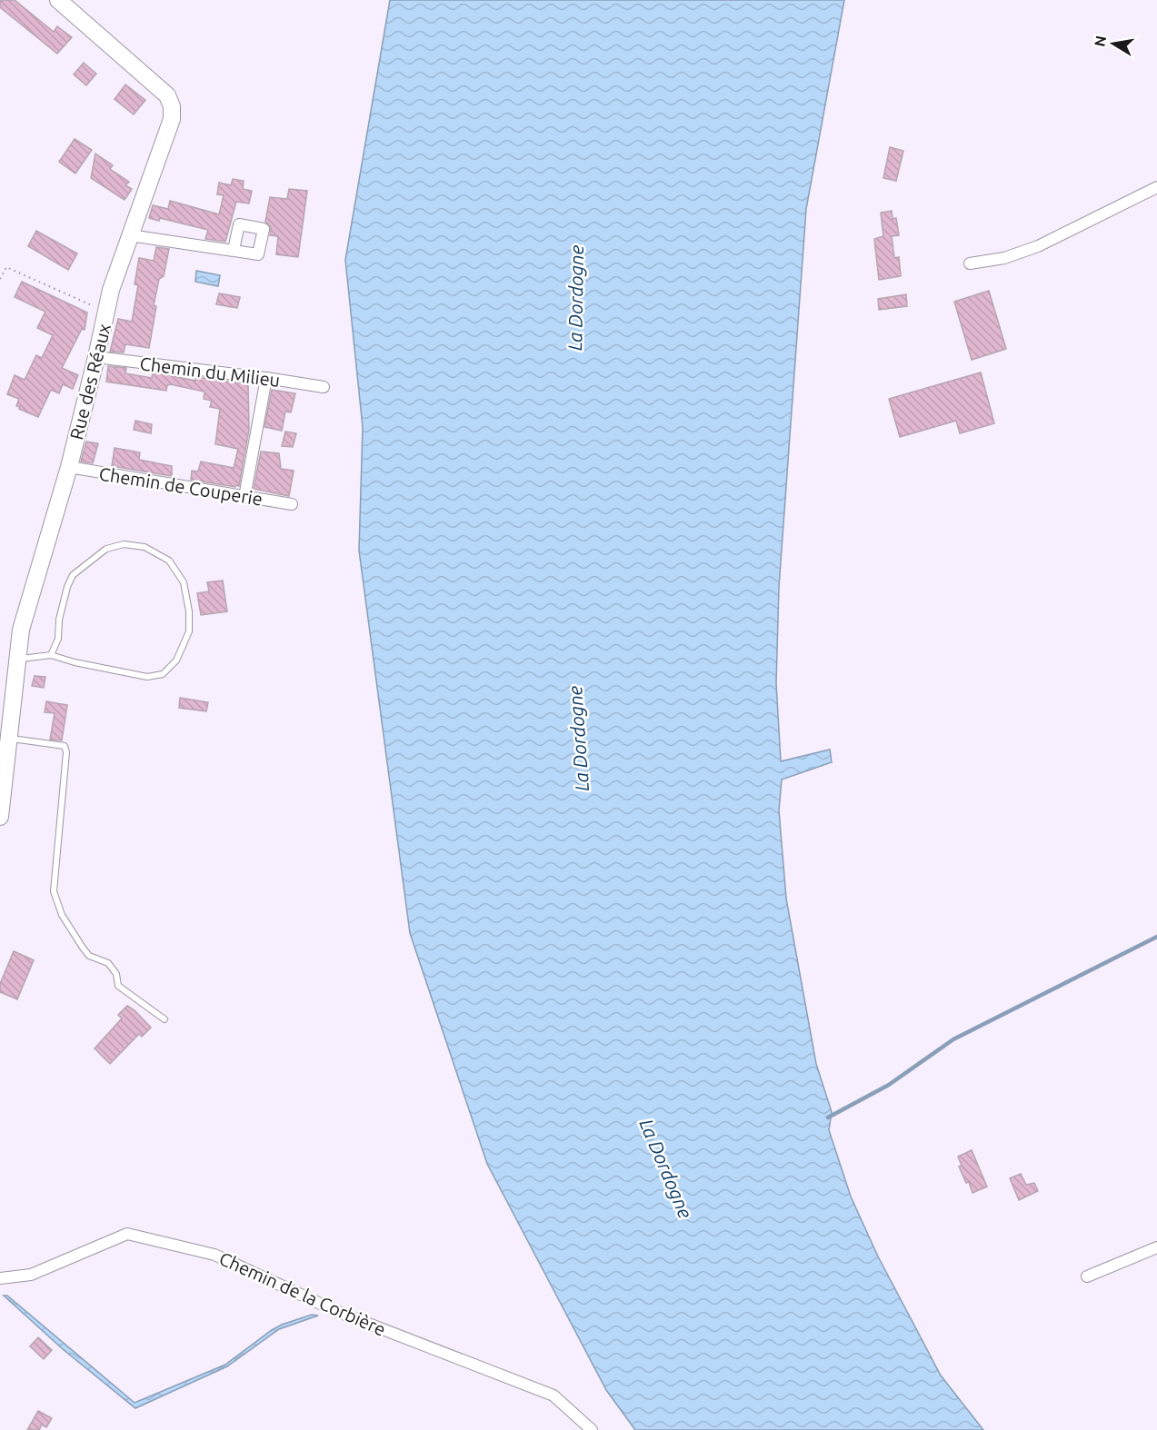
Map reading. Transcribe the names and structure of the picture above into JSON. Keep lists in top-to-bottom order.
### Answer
{
  "streets": {
    "street": [
      "Chemin du Milieu",
      "Rue des Réaux",
      "Chemin de Couperie",
      "Chemin de la Corbière"
    ]
  },
  "crossings": [
    ["Chemin du Milieu", "Rue des Réaux"],
    ["Rue des Réaux", "Chemin de Couperie"]
  ],
  "water": ["La Dordogne"],
  "north": "left"
}
